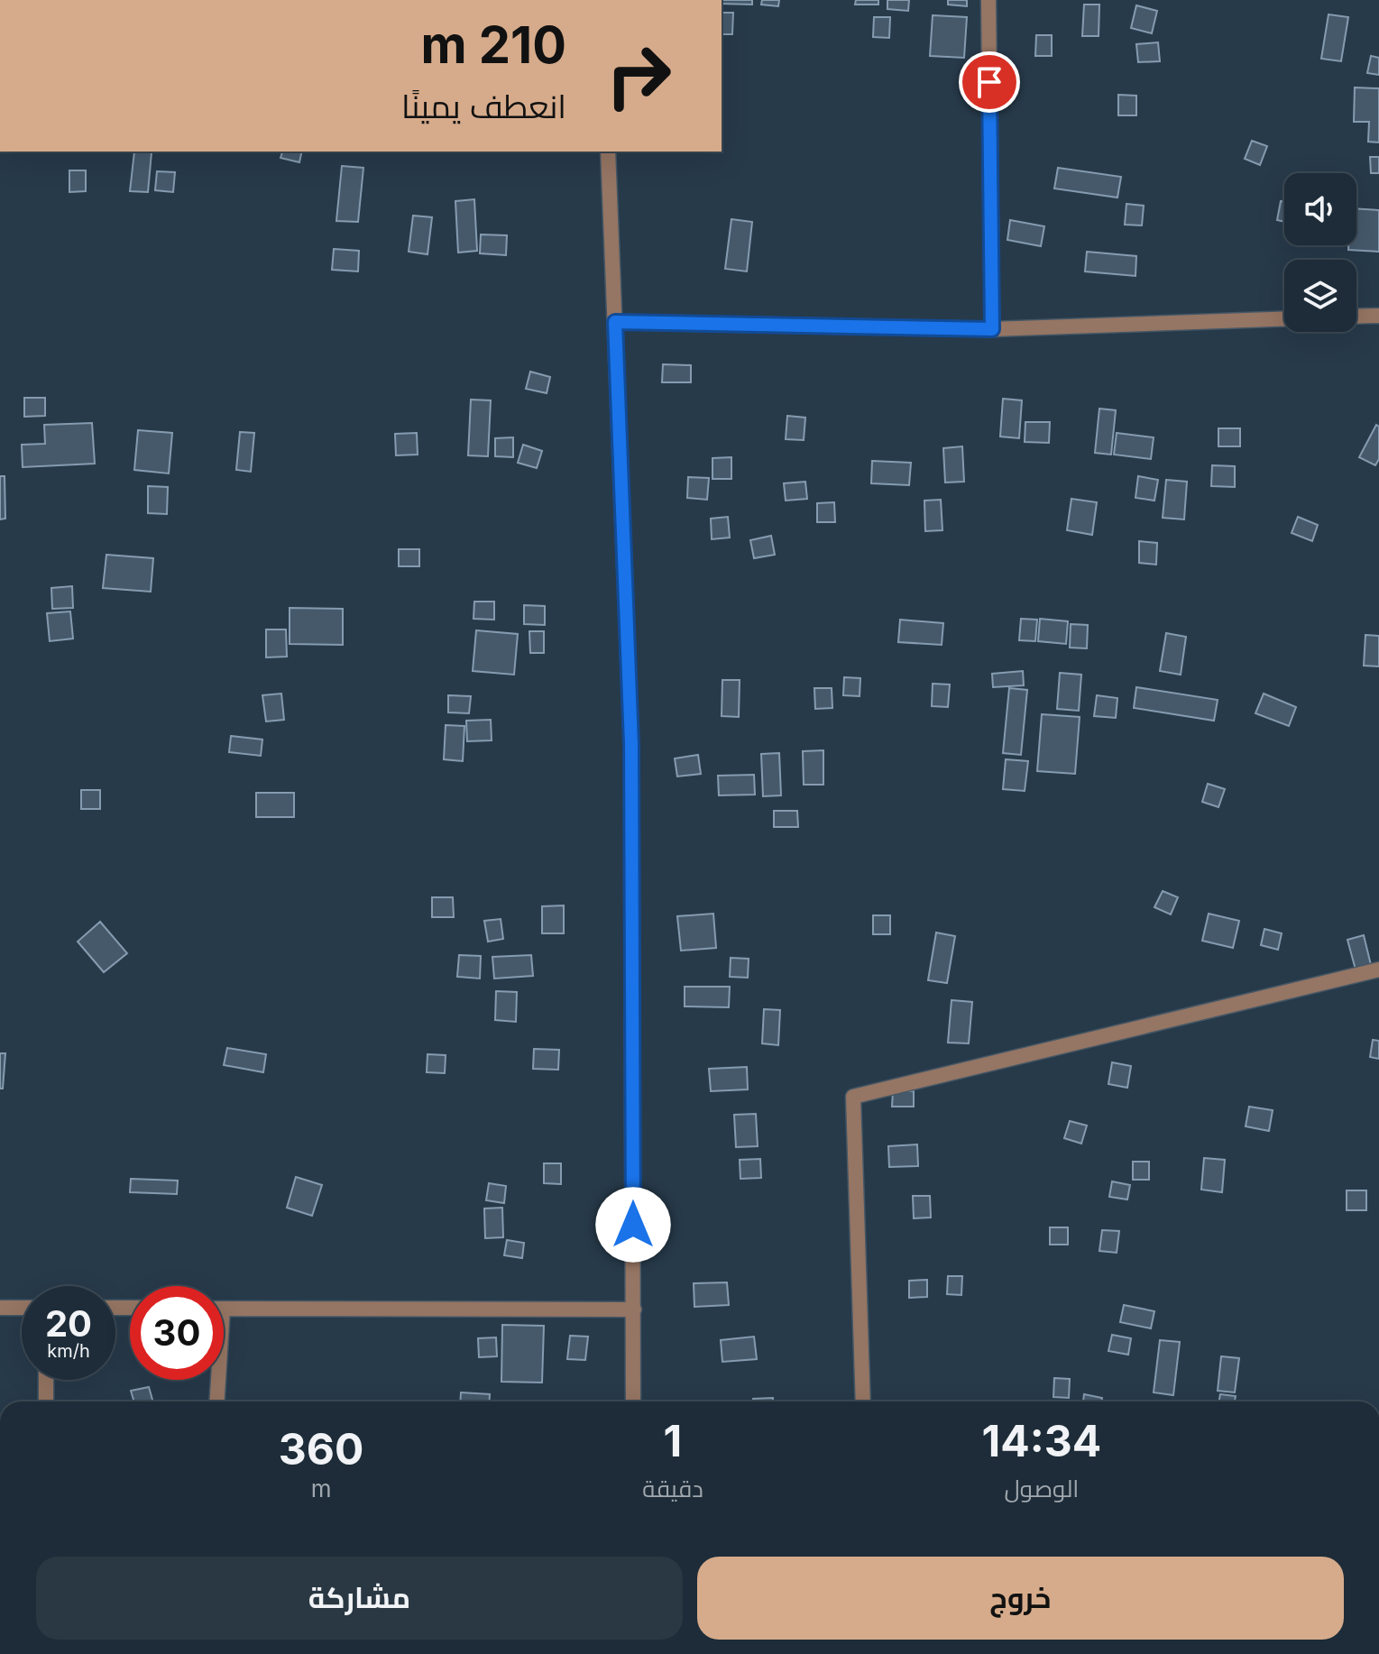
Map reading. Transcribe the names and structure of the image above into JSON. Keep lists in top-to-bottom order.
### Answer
{
  "page": {
    "turn": ["210 m", "انعطف يمينًا"],
    "speed": "20 km/h",
    "limit": "30",
    "eta": [
      "14:34",
      "الوصول",
      "1",
      "دقيقة",
      "360",
      "m"
    ],
    "buttons": ["خروج", "مشاركة"]
  }
}
